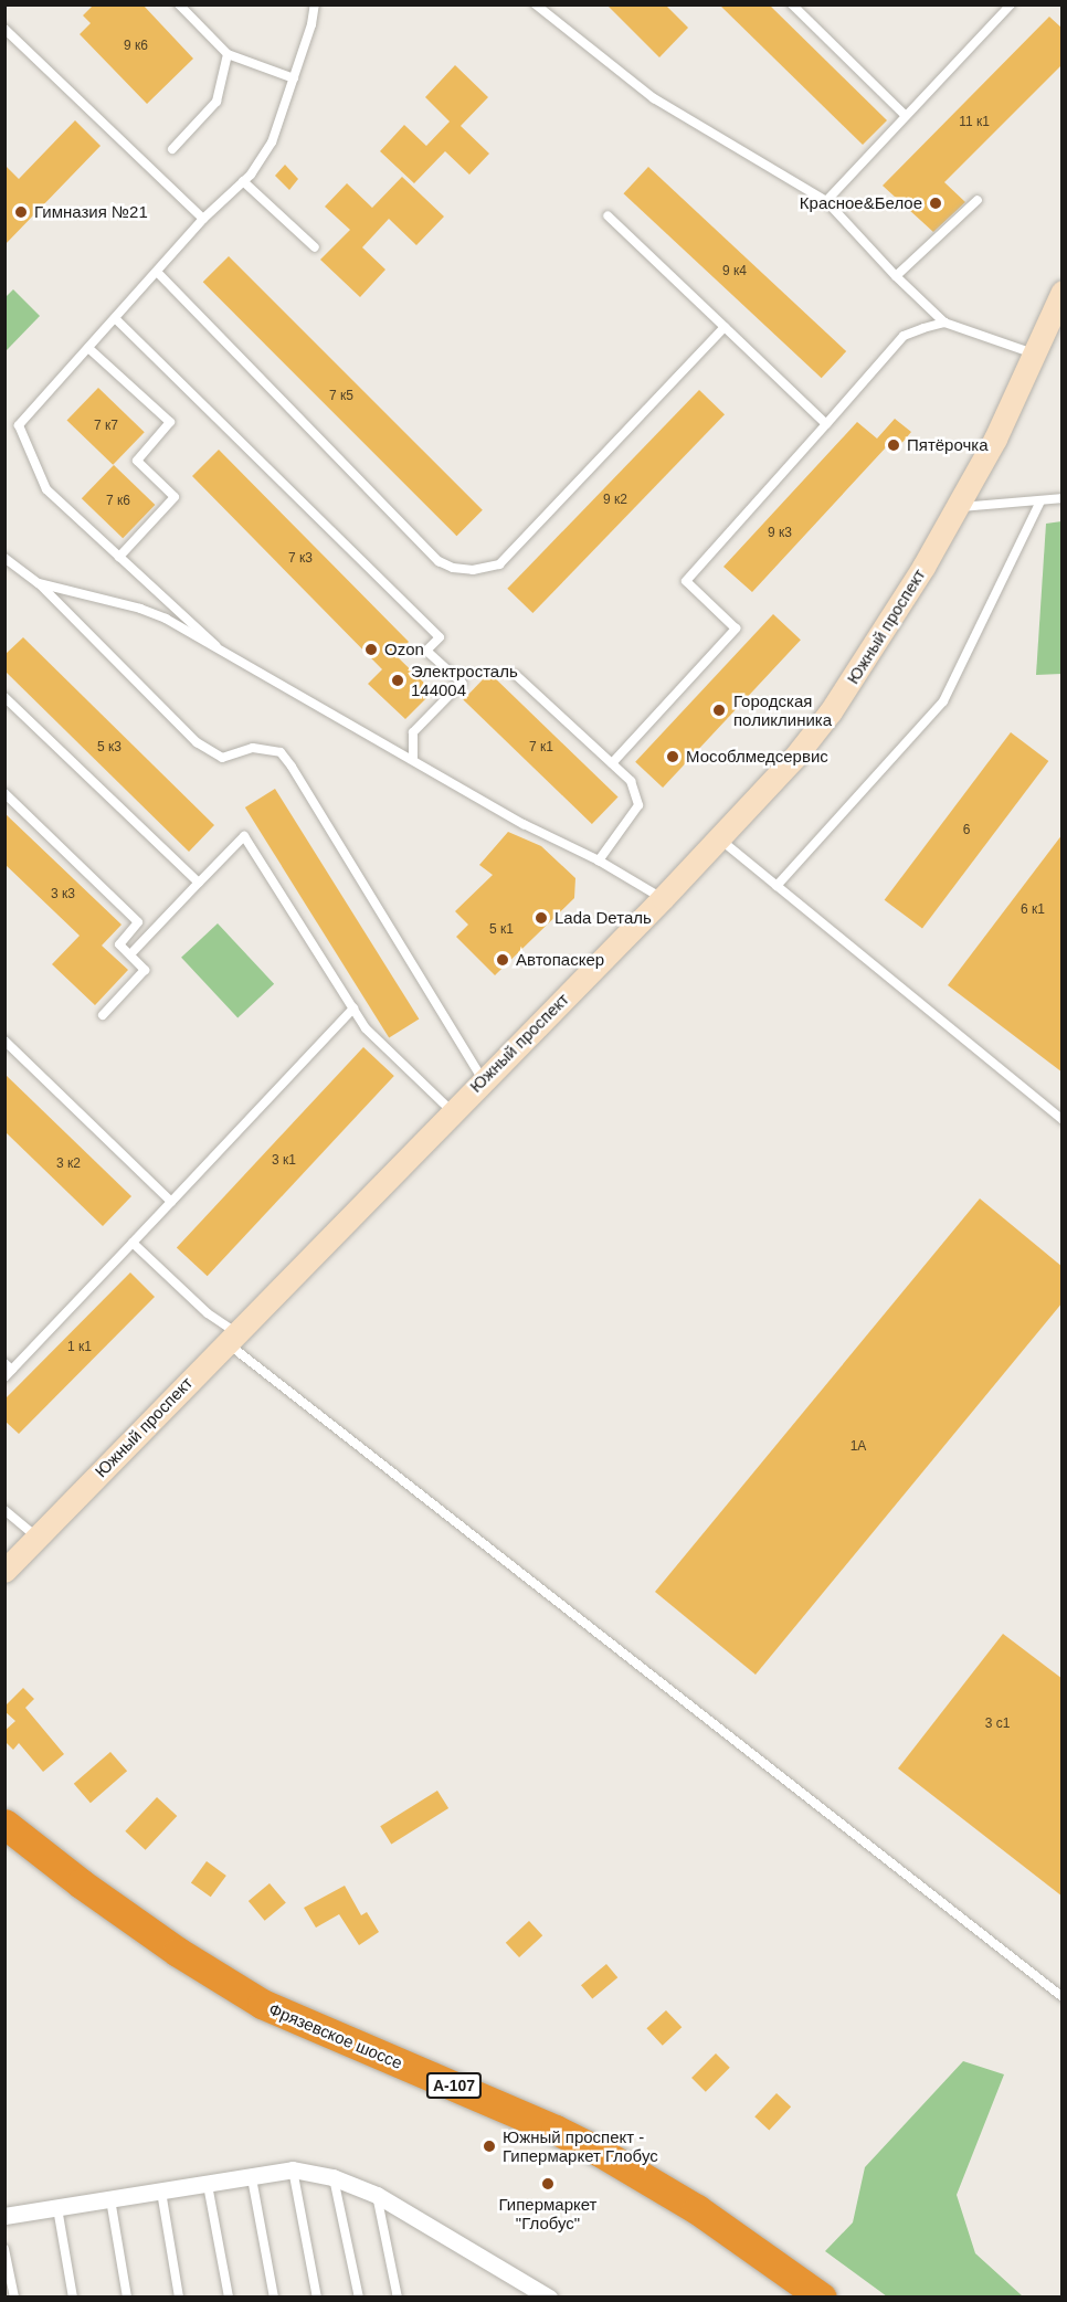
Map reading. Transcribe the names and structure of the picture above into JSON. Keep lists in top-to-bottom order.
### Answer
{
  "streets": {
    "highway": ["Фрязевское шоссе", "А-107"],
    "main road": ["Южный проспект"]
  },
  "places": [
    "Красное&Белое",
    "Гимназия №21",
    "Пятёрочка",
    "Ozon",
    "Электросталь 144004",
    "Городская поликлиника",
    "Мособлмедсервис",
    "Lada Dеталь",
    "Автопаскер",
    "Южный проспект - Гипермаркет Глобус",
    "Гипермаркет \"Глобус\""
  ],
  "house_numbers": [
    "9 к6",
    "11 к1",
    "9 к4",
    "7 к5",
    "7 к7",
    "9 к2",
    "7 к6",
    "9 к3",
    "7 к3",
    "5 к3",
    "7 к1",
    "6",
    "3 к3",
    "6 к1",
    "5 к1",
    "3 к1",
    "3 к2",
    "1 к1",
    "1А",
    "3 с1"
  ]
}
